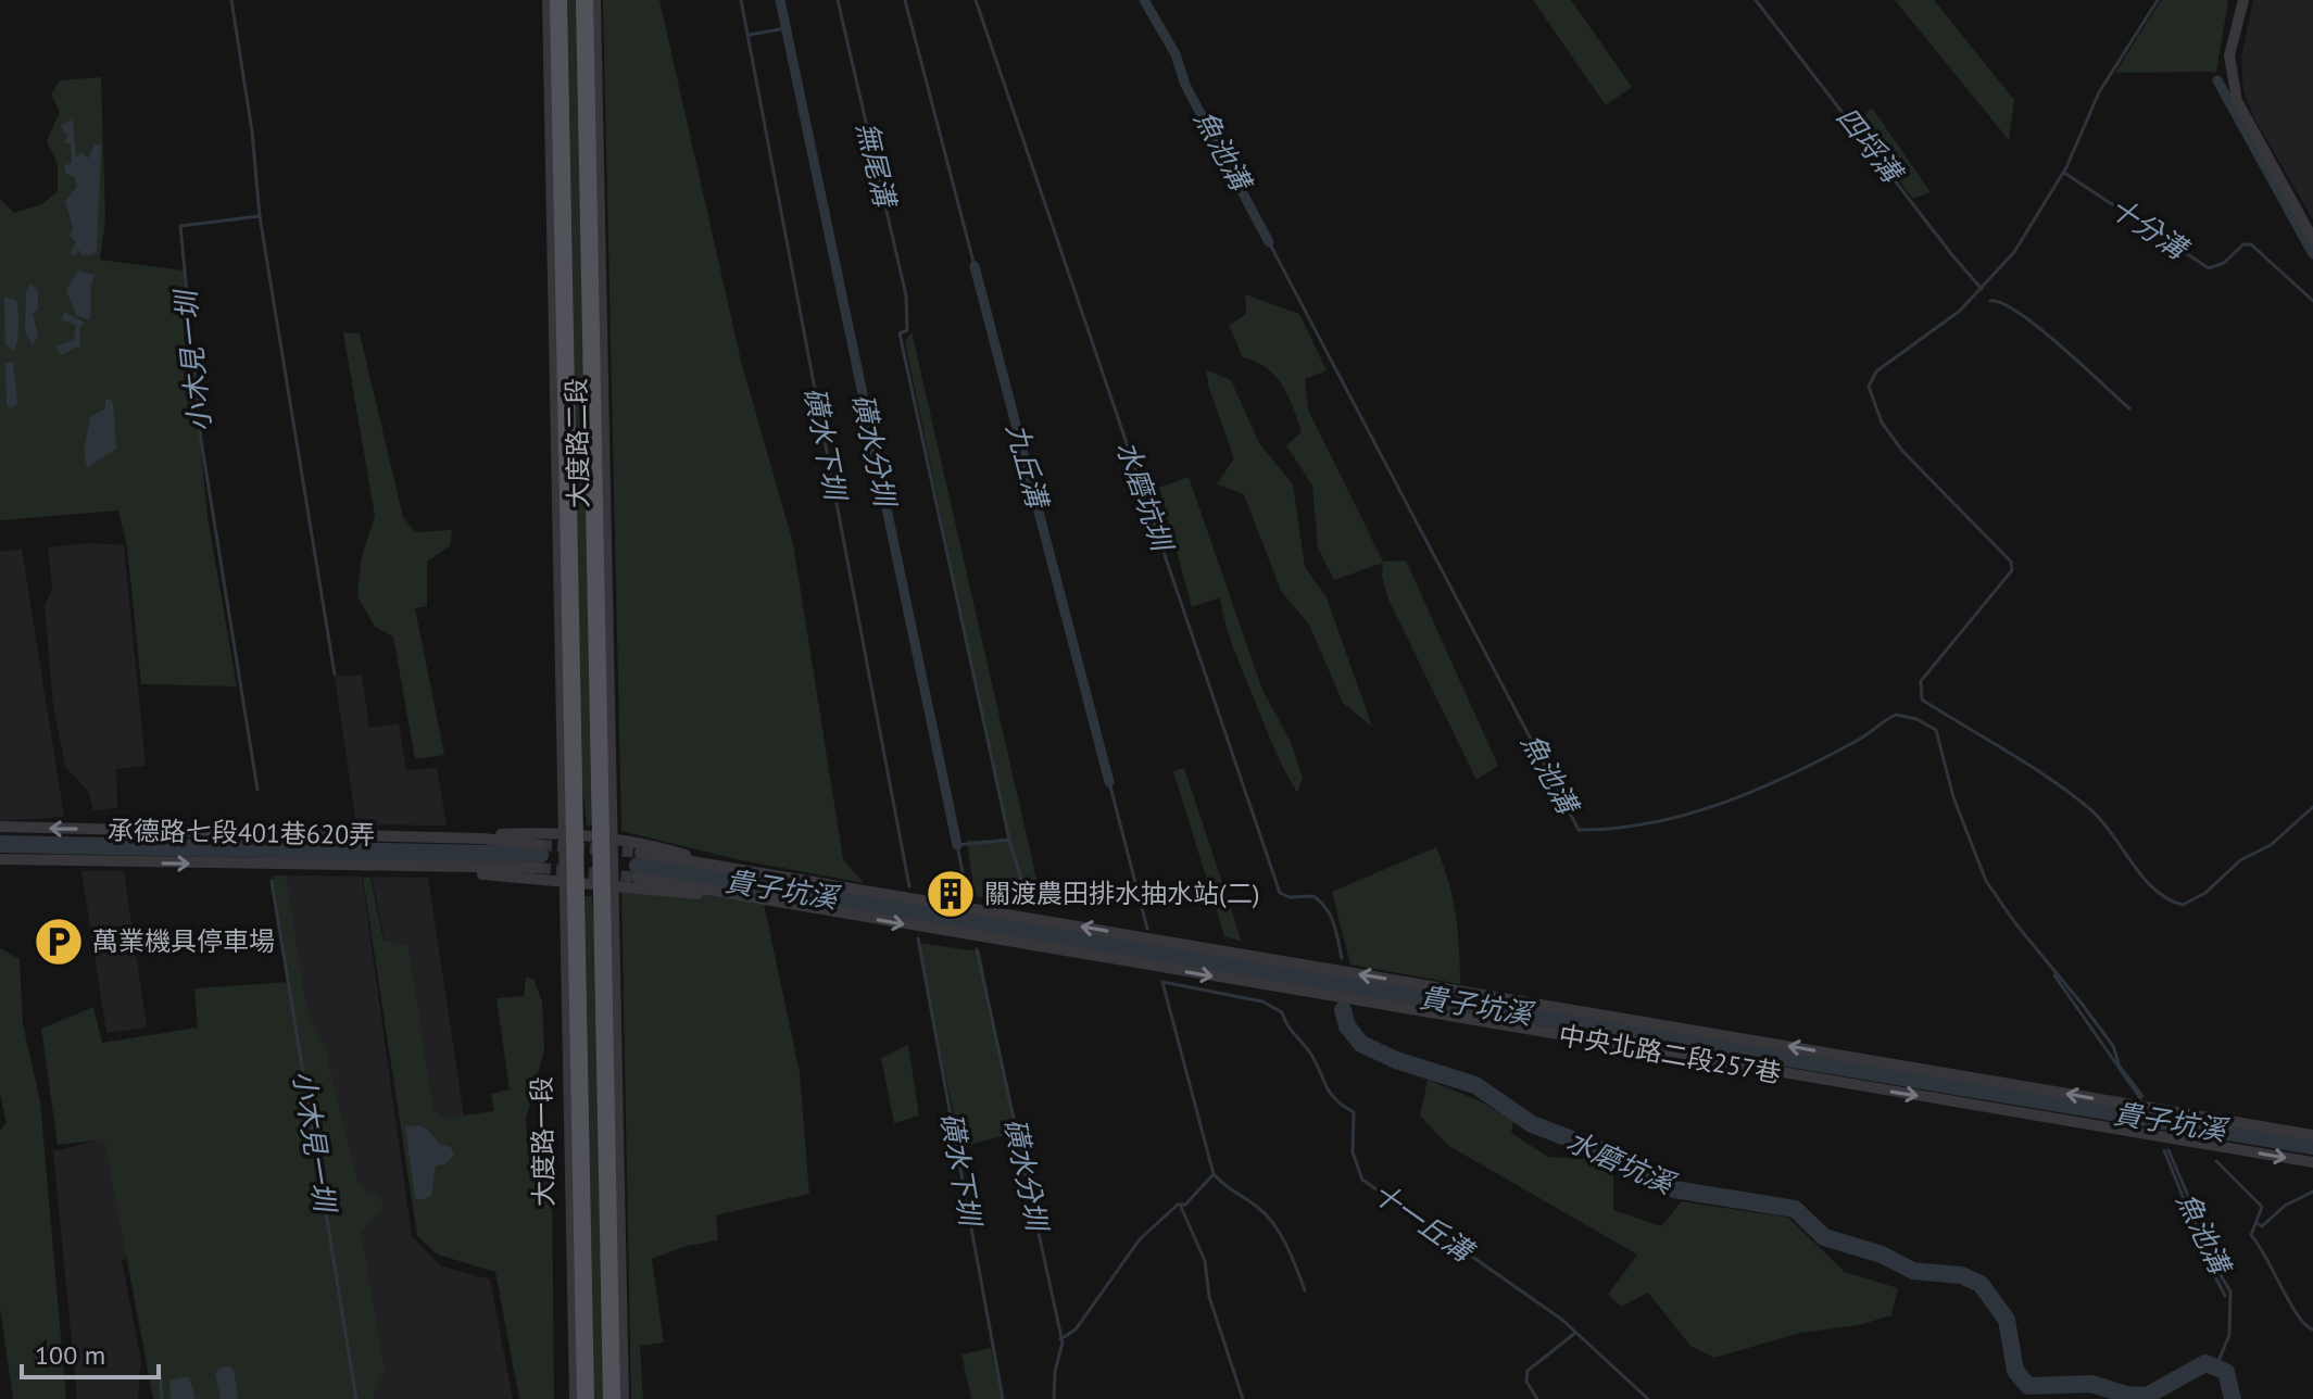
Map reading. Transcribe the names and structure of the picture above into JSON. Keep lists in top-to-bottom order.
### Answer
{
  "streets": {
    "main road": ["大度路二段", "大度路一段"],
    "street": ["承德路七段401巷620弄", "中央北路二段257巷"]
  },
  "crossings": [
    ["大度路二段", "承德路七段401巷620弄"],
    ["大度路二段", "中央北路二段257巷"],
    ["承德路七段401巷620弄", "中央北路二段257巷"],
    ["承德路七段401巷620弄", "大度路一段"]
  ],
  "water": [
    "四埒溝",
    "魚池溝",
    "無尾溝",
    "十分溝",
    "小木見一圳",
    "磺水下圳",
    "磺水分圳",
    "九丘溝",
    "水磨坑圳",
    "貴子坑溪",
    "水磨坑溪",
    "十一丘溝"
  ],
  "places": {
    "building": ["關渡農田排水抽水站(二)"],
    "parking": ["萬業機具停車場"]
  },
  "scale_bar": "100 m"
}
